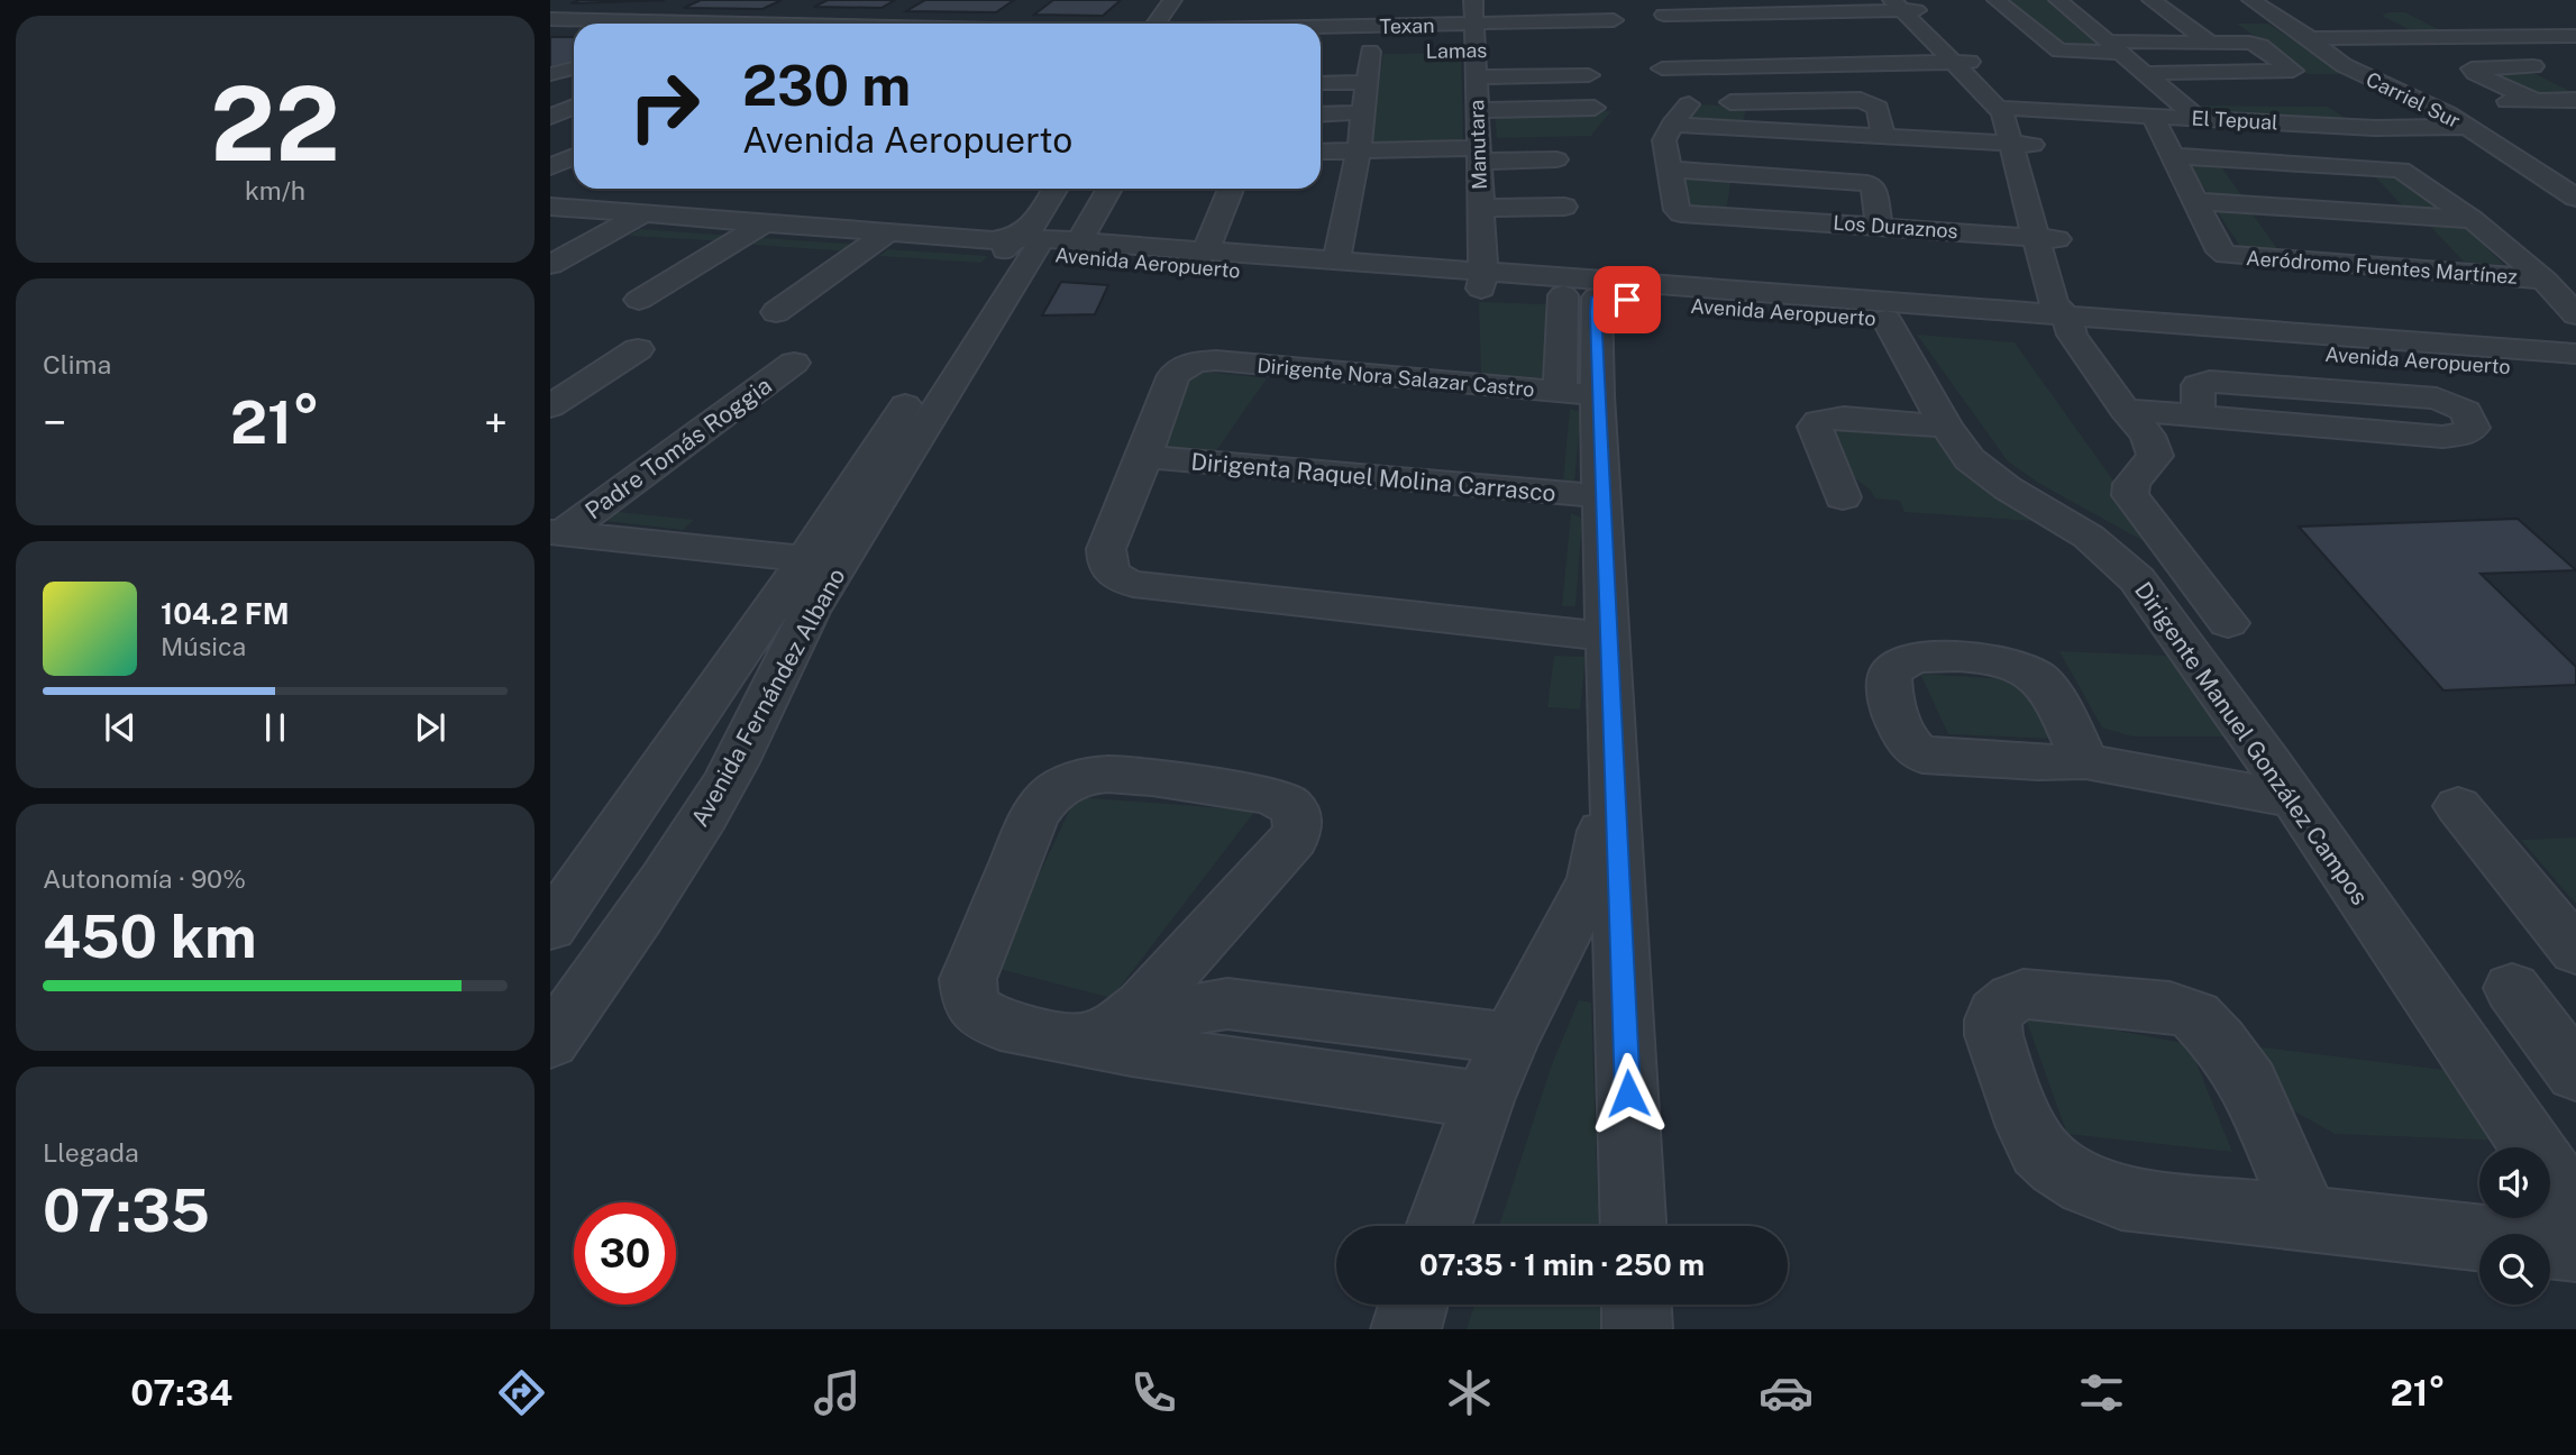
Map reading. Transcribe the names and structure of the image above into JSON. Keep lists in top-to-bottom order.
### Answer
{
  "streets": {
    "street": [
      "Texan",
      "Carriel Sur",
      "El Tepual",
      "Manutara",
      "Los Duraznos",
      "Avenida Aeropuerto",
      "Aeródromo Fuentes Martínez",
      "Dirigente Nora Salazar Castro",
      "Padre Tomás Roggia",
      "Dirigenta Raquel Molina Carrasco",
      "Avenida Fernández Albano",
      "Dirigente Manuel González Campos"
    ]
  },
  "crossings": [
    ["Texan", "Manutara"],
    ["Carriel Sur", "El Tepual"],
    ["Manutara", "Avenida Aeropuerto"],
    ["Avenida Aeropuerto", "Avenida Fernández Albano"],
    ["Avenida Aeropuerto", "Dirigente Manuel González Campos"],
    ["Dirigente Nora Salazar Castro", "Dirigenta Raquel Molina Carrasco"]
  ],
  "page": {
    "tile": [
      ["22", "km/h"],
      "Clima",
      ["Autonomía · 90%", "450 km"],
      ["Llegada", "07:35"]
    ],
    "turn": ["230 m", "Avenida Aeropuerto"],
    "heat": ["−", "21°", "+"],
    "song": ["104.2 FM", "Música"],
    "limit": "30",
    "trip": "07:35 · 1 min · 250 m",
    "tabs": ["07:34", "21°"]
  }
}
